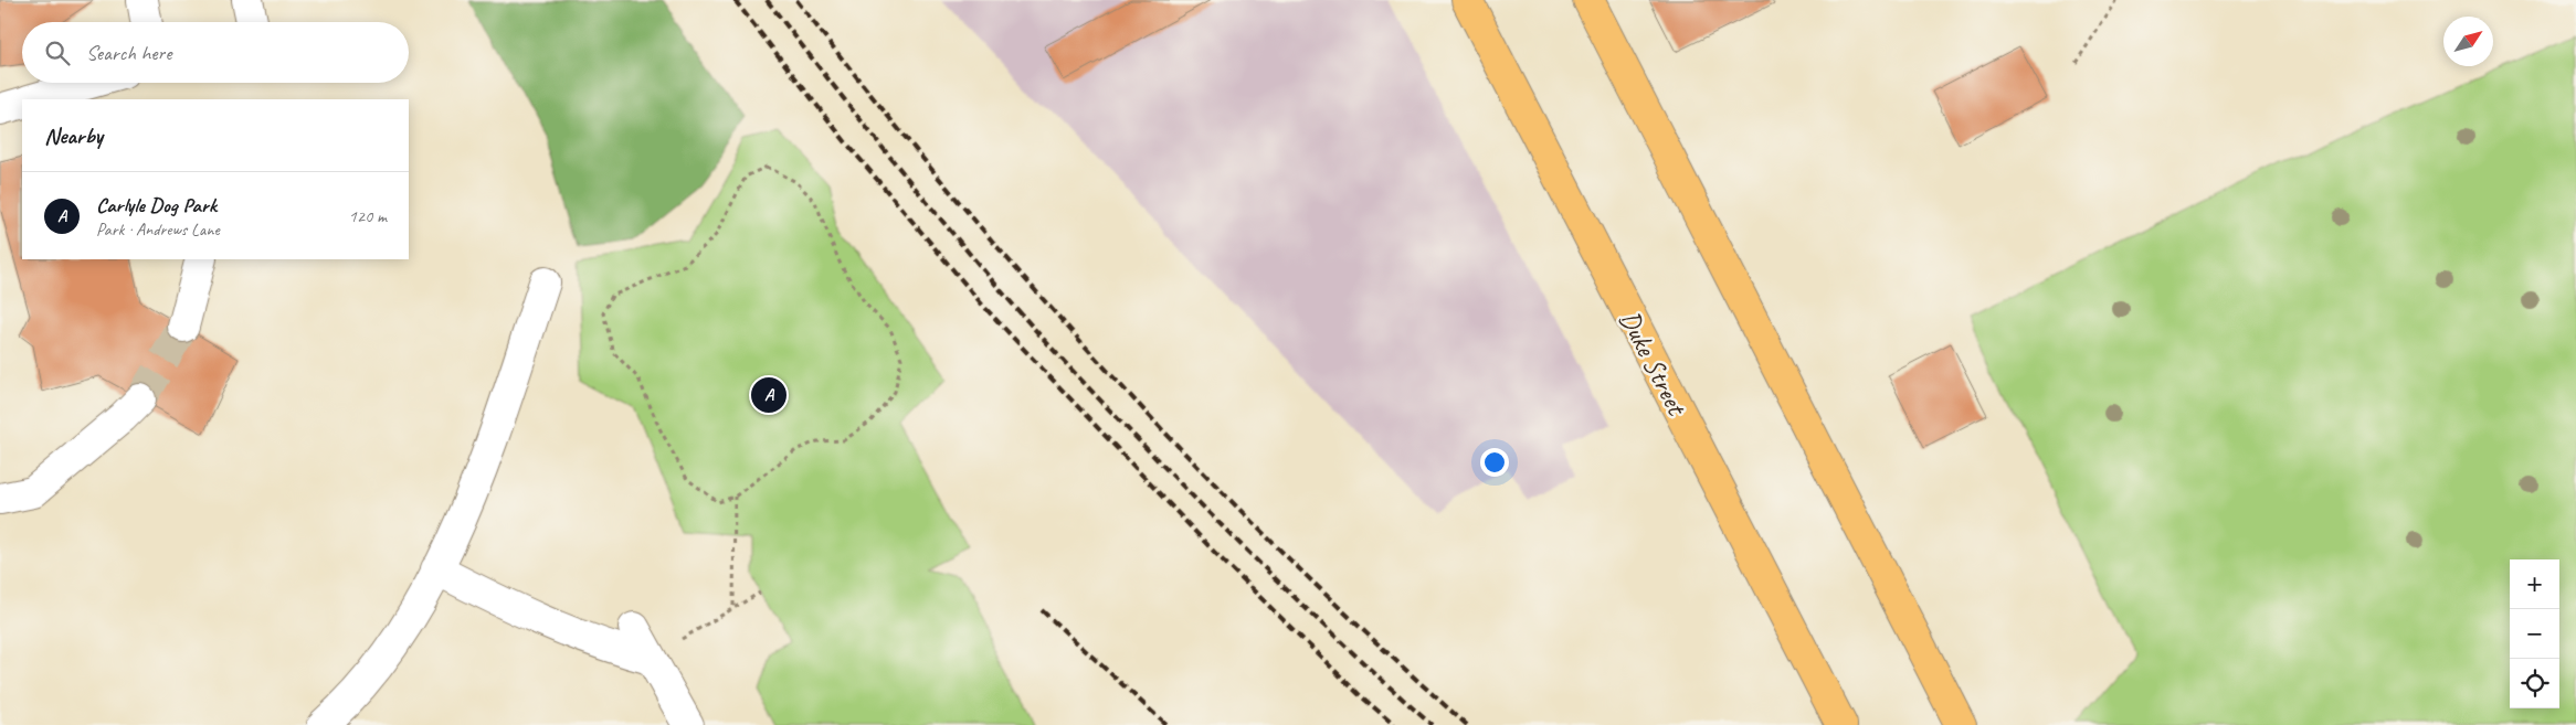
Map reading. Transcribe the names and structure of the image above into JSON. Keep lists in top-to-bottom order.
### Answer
{
  "streets": {
    "main road": ["Duke Street"]
  },
  "north": "top right",
  "page": {
    "search": "Search here",
    "heading": "Nearby",
    "list": [
      {
        "mark": "A",
        "name": "Carlyle Dog Park",
        "note": "Park · Andrews Lane",
        "value": "120 m"
      }
    ],
    "pins": "A",
    "map_buttons": ["+", "−"]
  }
}
